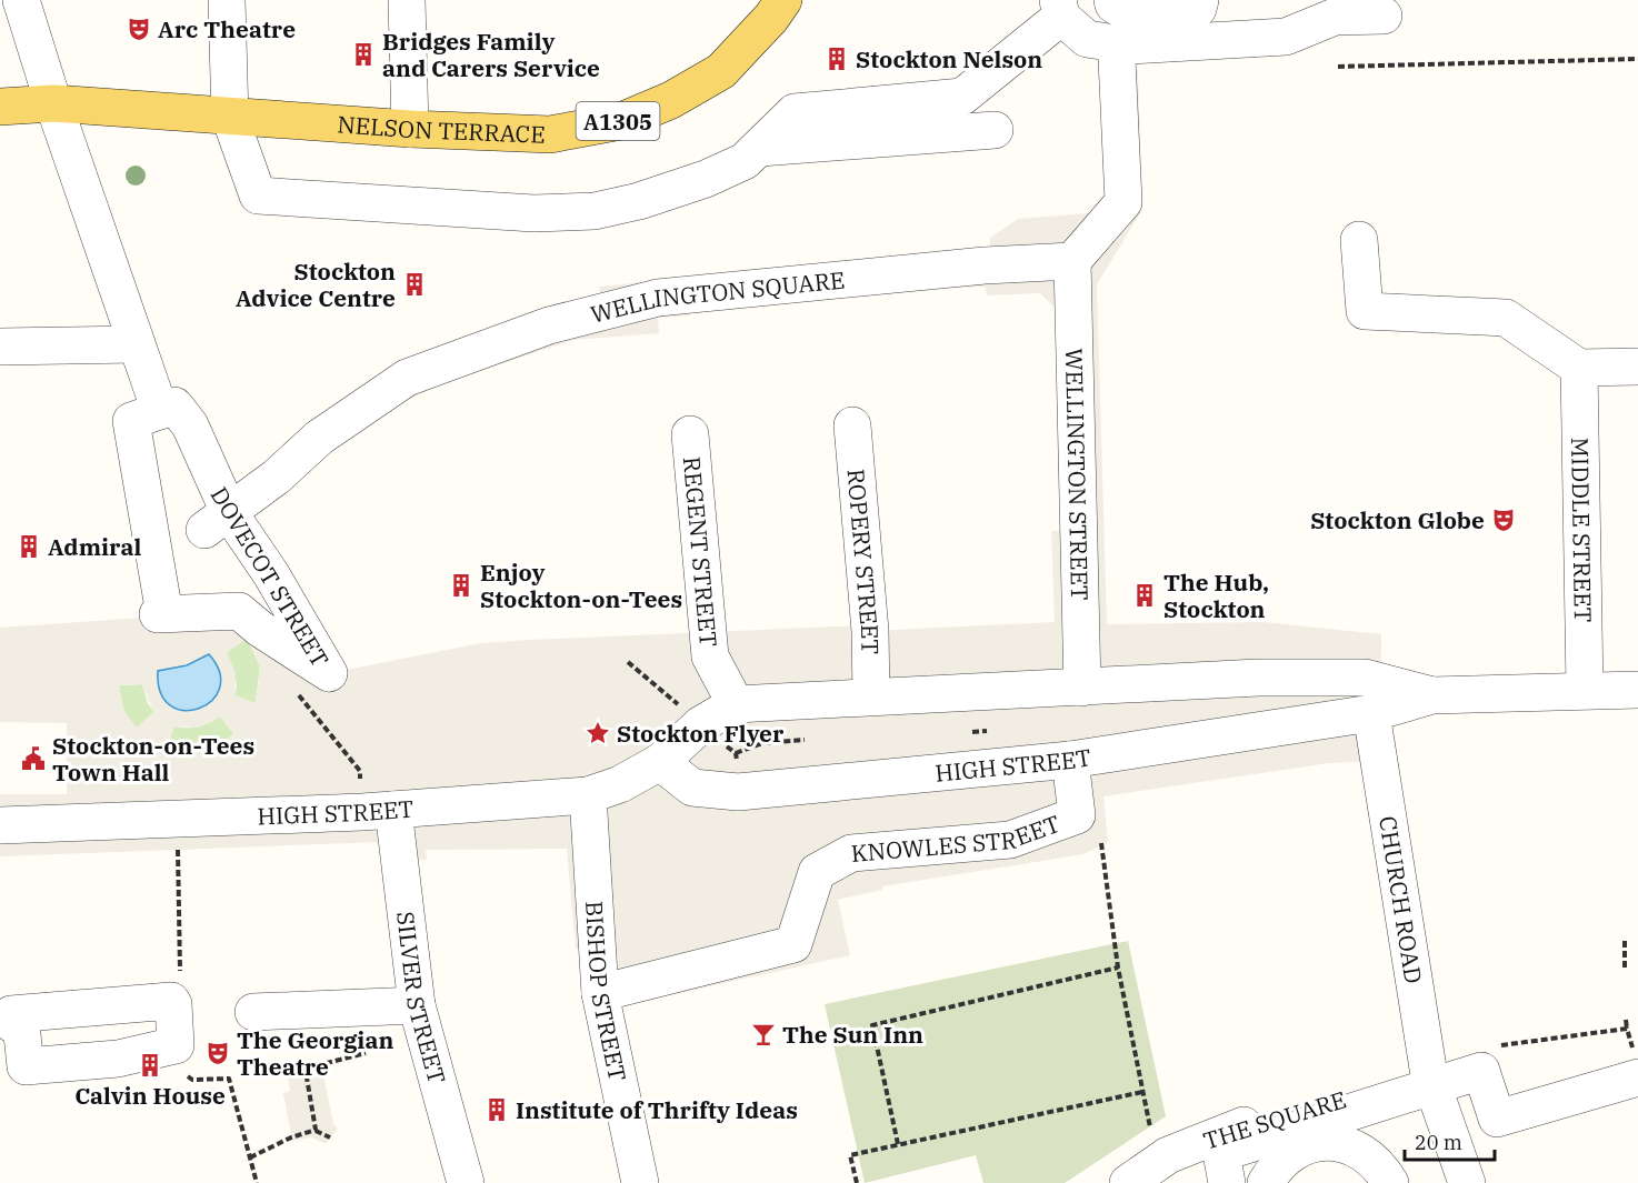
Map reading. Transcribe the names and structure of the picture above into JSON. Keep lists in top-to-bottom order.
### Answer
{
  "streets": {
    "main road": ["A1305", "NELSON TERRACE"],
    "street": [
      "WELLINGTON SQUARE",
      "WELLINGTON STREET",
      "MIDDLE STREET",
      "REGENT STREET",
      "ROPERY STREET",
      "DOVECOT STREET",
      "HIGH STREET",
      "KNOWLES STREET",
      "CHURCH ROAD",
      "BISHOP STREET",
      "SILVER STREET",
      "THE SQUARE"
    ]
  },
  "crossings": [
    ["A1305", "NELSON TERRACE"],
    ["WELLINGTON SQUARE", "WELLINGTON STREET"],
    ["WELLINGTON SQUARE", "DOVECOT STREET"],
    ["WELLINGTON STREET", "HIGH STREET"],
    ["MIDDLE STREET", "HIGH STREET"],
    ["REGENT STREET", "HIGH STREET"],
    ["ROPERY STREET", "HIGH STREET"],
    ["HIGH STREET", "KNOWLES STREET"],
    ["HIGH STREET", "CHURCH ROAD"],
    ["HIGH STREET", "BISHOP STREET"],
    ["HIGH STREET", "SILVER STREET"],
    ["KNOWLES STREET", "BISHOP STREET"],
    ["CHURCH ROAD", "THE SQUARE"]
  ],
  "places": {
    "theatre": ["Arc Theatre", "Stockton Globe", "The Georgian Theatre"],
    "building": [
      "Bridges Family and Carers Service",
      "Stockton Nelson",
      "Stockton Advice Centre",
      "Admiral",
      "Enjoy Stockton-on-Tees",
      "The Hub, Stockton",
      "Calvin House",
      "Institute of Thrifty Ideas"
    ],
    "place": ["Stockton Flyer"],
    "public building": ["Stockton-on-Tees Town Hall"],
    "bar": ["The Sun Inn"]
  },
  "scale_bar": "20 m"
}
